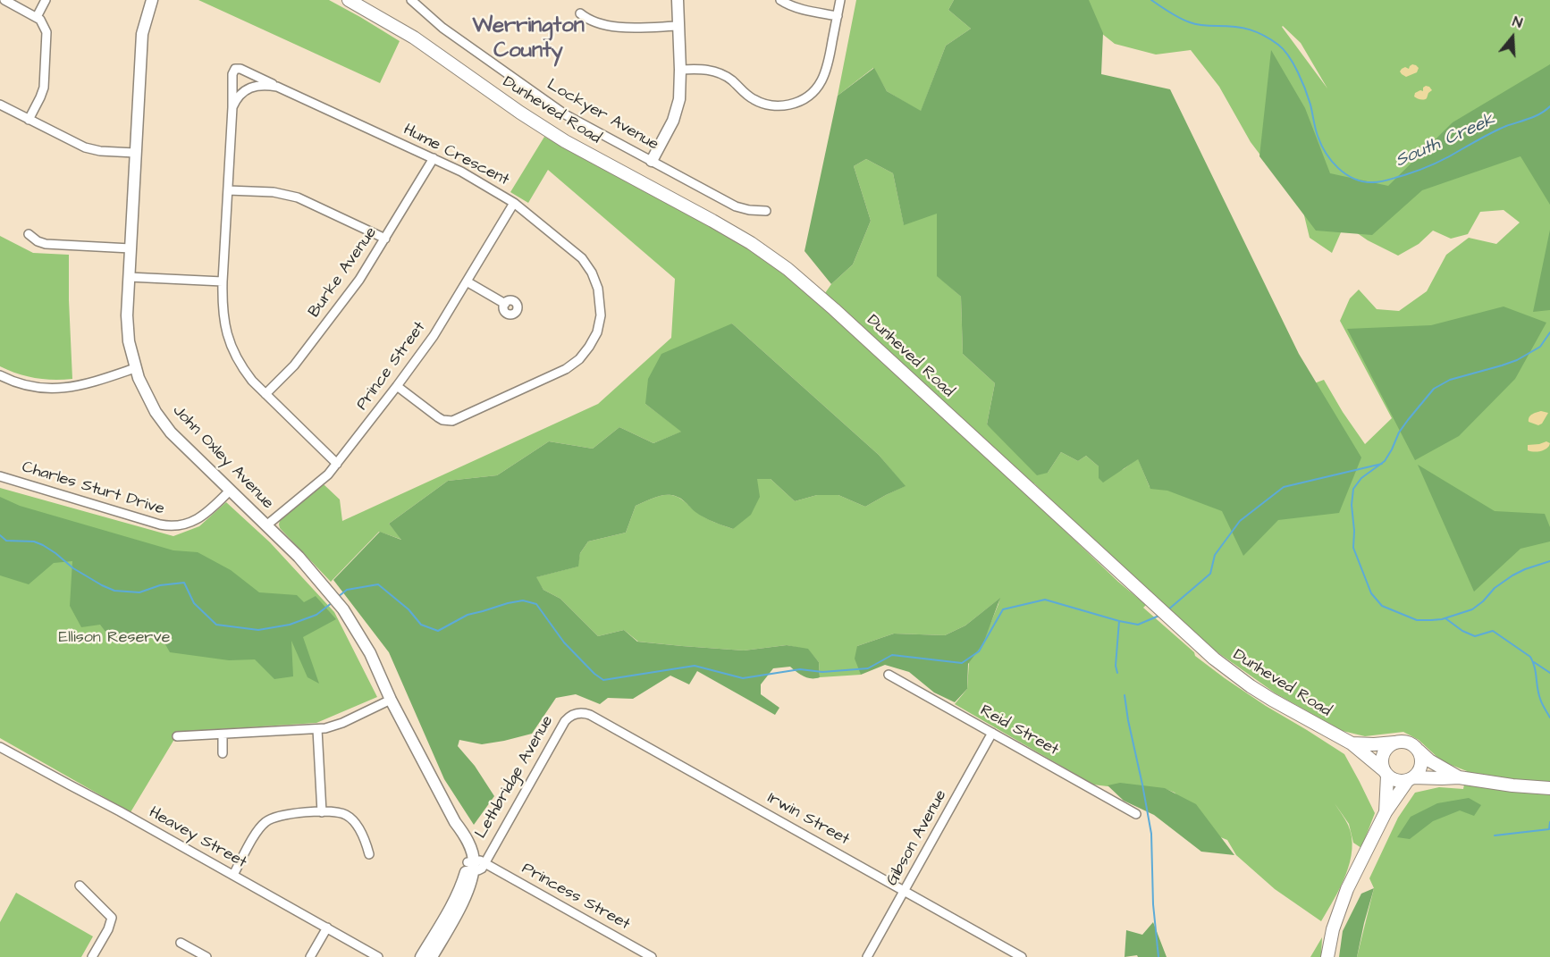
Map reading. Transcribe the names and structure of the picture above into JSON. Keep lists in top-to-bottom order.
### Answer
{
  "streets": {
    "main road": ["Dunheved Road"],
    "street": [
      "Lockyer Avenue",
      "Hume Crescent",
      "Burke Avenue",
      "Prince Street",
      "John Oxley Avenue",
      "Charles Sturt Drive",
      "Reid Street",
      "Lethbridge Avenue",
      "Irwin Street",
      "Heavey Street",
      "Gibson Avenue",
      "Princess Street"
    ]
  },
  "crossings": [
    ["Hume Crescent", "Burke Avenue"],
    ["Hume Crescent", "Prince Street"],
    ["Prince Street", "John Oxley Avenue"],
    ["John Oxley Avenue", "Charles Sturt Drive"],
    ["John Oxley Avenue", "Lethbridge Avenue"],
    ["John Oxley Avenue", "Princess Street"],
    ["Reid Street", "Gibson Avenue"],
    ["Lethbridge Avenue", "Irwin Street"],
    ["Lethbridge Avenue", "Princess Street"],
    ["Irwin Street", "Gibson Avenue"]
  ],
  "districts": ["Werrington County"],
  "water": ["South Creek"],
  "parks": ["Ellison Reserve"],
  "north": "top"
}
